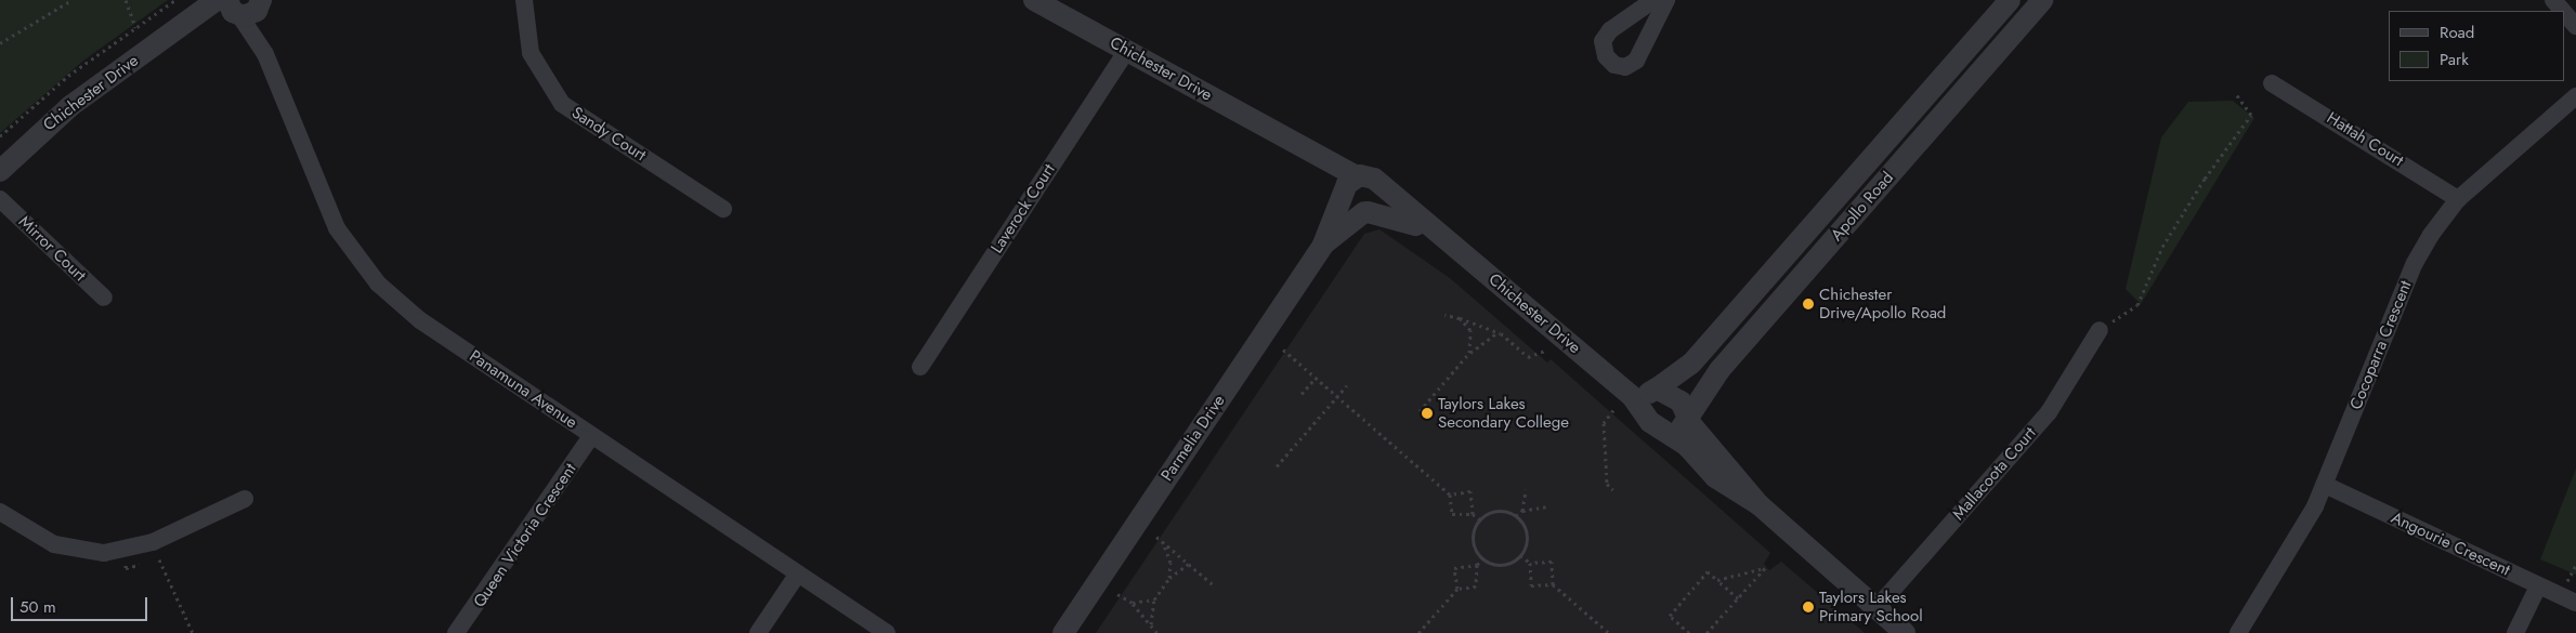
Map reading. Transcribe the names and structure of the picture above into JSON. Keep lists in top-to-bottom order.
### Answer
{
  "streets": {
    "street": [
      "Chichester Drive",
      "Sandy Court",
      "Hattah Court",
      "Apollo Road",
      "Laverock Court",
      "Mirror Court",
      "Cocoparra Crescent",
      "Panamuna Avenue",
      "Parmelia Drive",
      "Mallacoota Court",
      "Queen Victoria Crescent",
      "Angourie Crescent"
    ]
  },
  "crossings": [
    ["Chichester Drive", "Apollo Road"],
    ["Chichester Drive", "Laverock Court"],
    ["Chichester Drive", "Panamuna Avenue"],
    ["Chichester Drive", "Parmelia Drive"],
    ["Hattah Court", "Cocoparra Crescent"],
    ["Cocoparra Crescent", "Angourie Crescent"],
    ["Panamuna Avenue", "Queen Victoria Crescent"]
  ],
  "places": ["Chichester Drive/Apollo Road", "Taylors Lakes Secondary College", "Taylors Lakes Primary School"],
  "legend": ["Road", "Park"],
  "scale_bar": "50 m"
}
